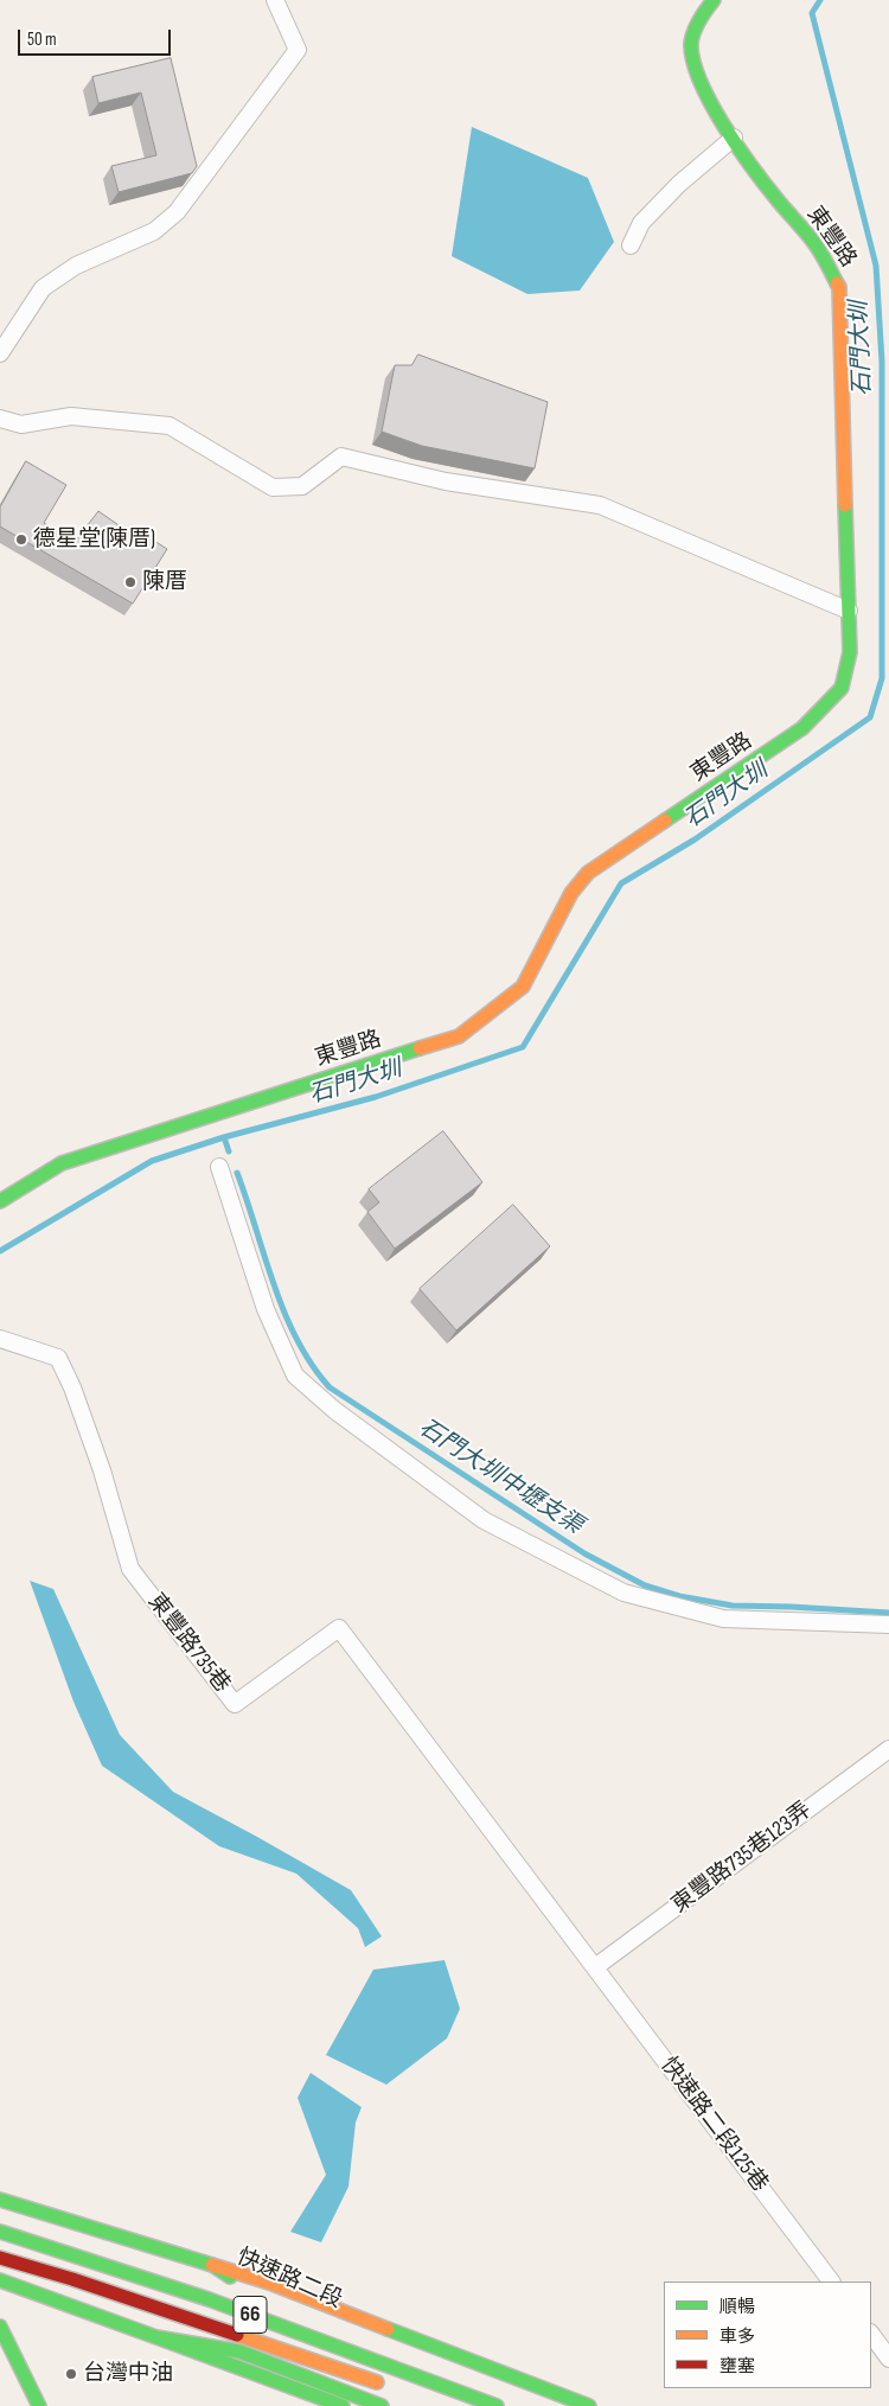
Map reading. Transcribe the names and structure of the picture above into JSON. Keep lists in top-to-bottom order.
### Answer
{
  "streets": {
    "main road": ["東豐路", "快速路二段", "66"],
    "street": ["東豐路735巷", "東豐路735巷123弄", "快速路二段125巷"]
  },
  "crossings": [
    ["東豐路735巷", "東豐路735巷123弄"],
    ["東豐路735巷", "快速路二段125巷"],
    ["東豐路735巷123弄", "快速路二段125巷"]
  ],
  "water": ["石門大圳", "石門大圳中壢支渠"],
  "places": ["德星堂(陳厝)", "陳厝", "台灣中油"],
  "legend": ["順暢", "車多", "壅塞"],
  "scale_bar": "50 m"
}
